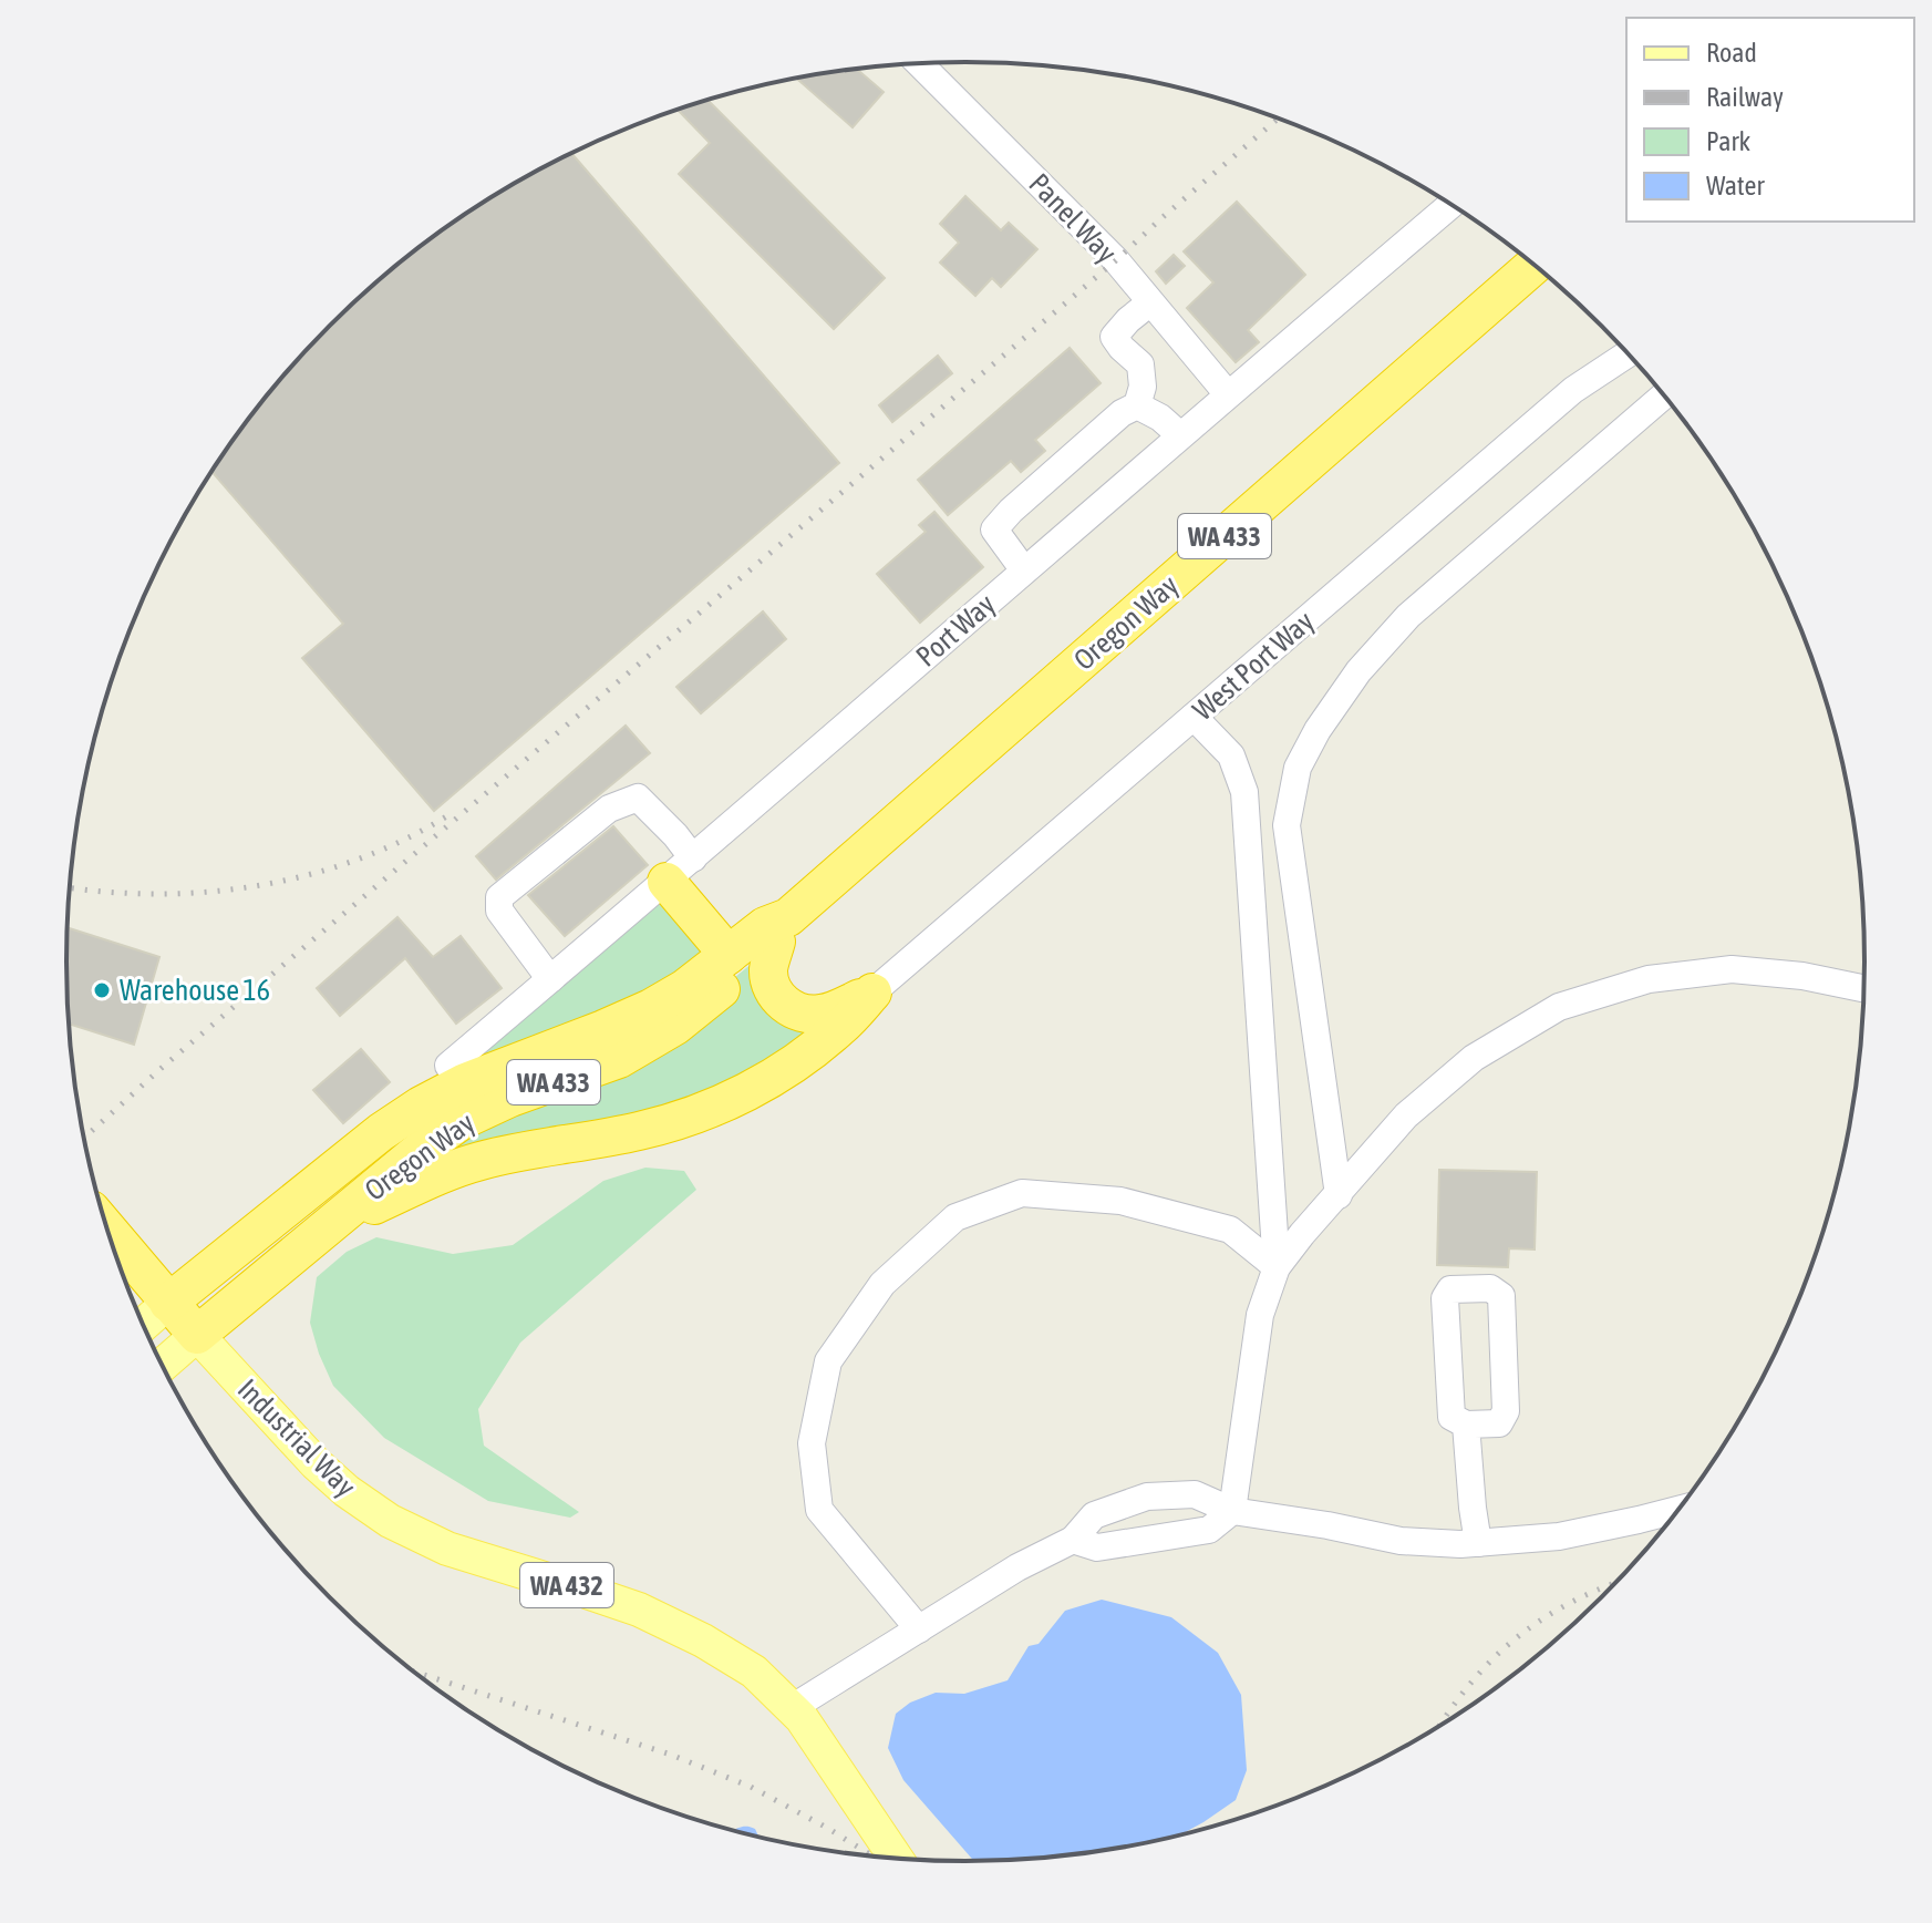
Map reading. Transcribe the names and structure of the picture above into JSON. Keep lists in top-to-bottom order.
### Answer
{
  "streets": {
    "highway": [
      "WA 433",
      "Oregon Way",
      "Industrial Way",
      "WA 432"
    ],
    "street": ["Panel Way", "Port Way", "West Port Way"]
  },
  "crossings": [
    ["Panel Way", "Port Way"],
    ["Oregon Way", "Industrial Way"],
    ["Oregon Way", "WA 432"],
    ["Industrial Way", "WA 432"]
  ],
  "places": ["Warehouse 16"],
  "legend": [
    "Road",
    "Railway",
    "Park",
    "Water"
  ]
}
